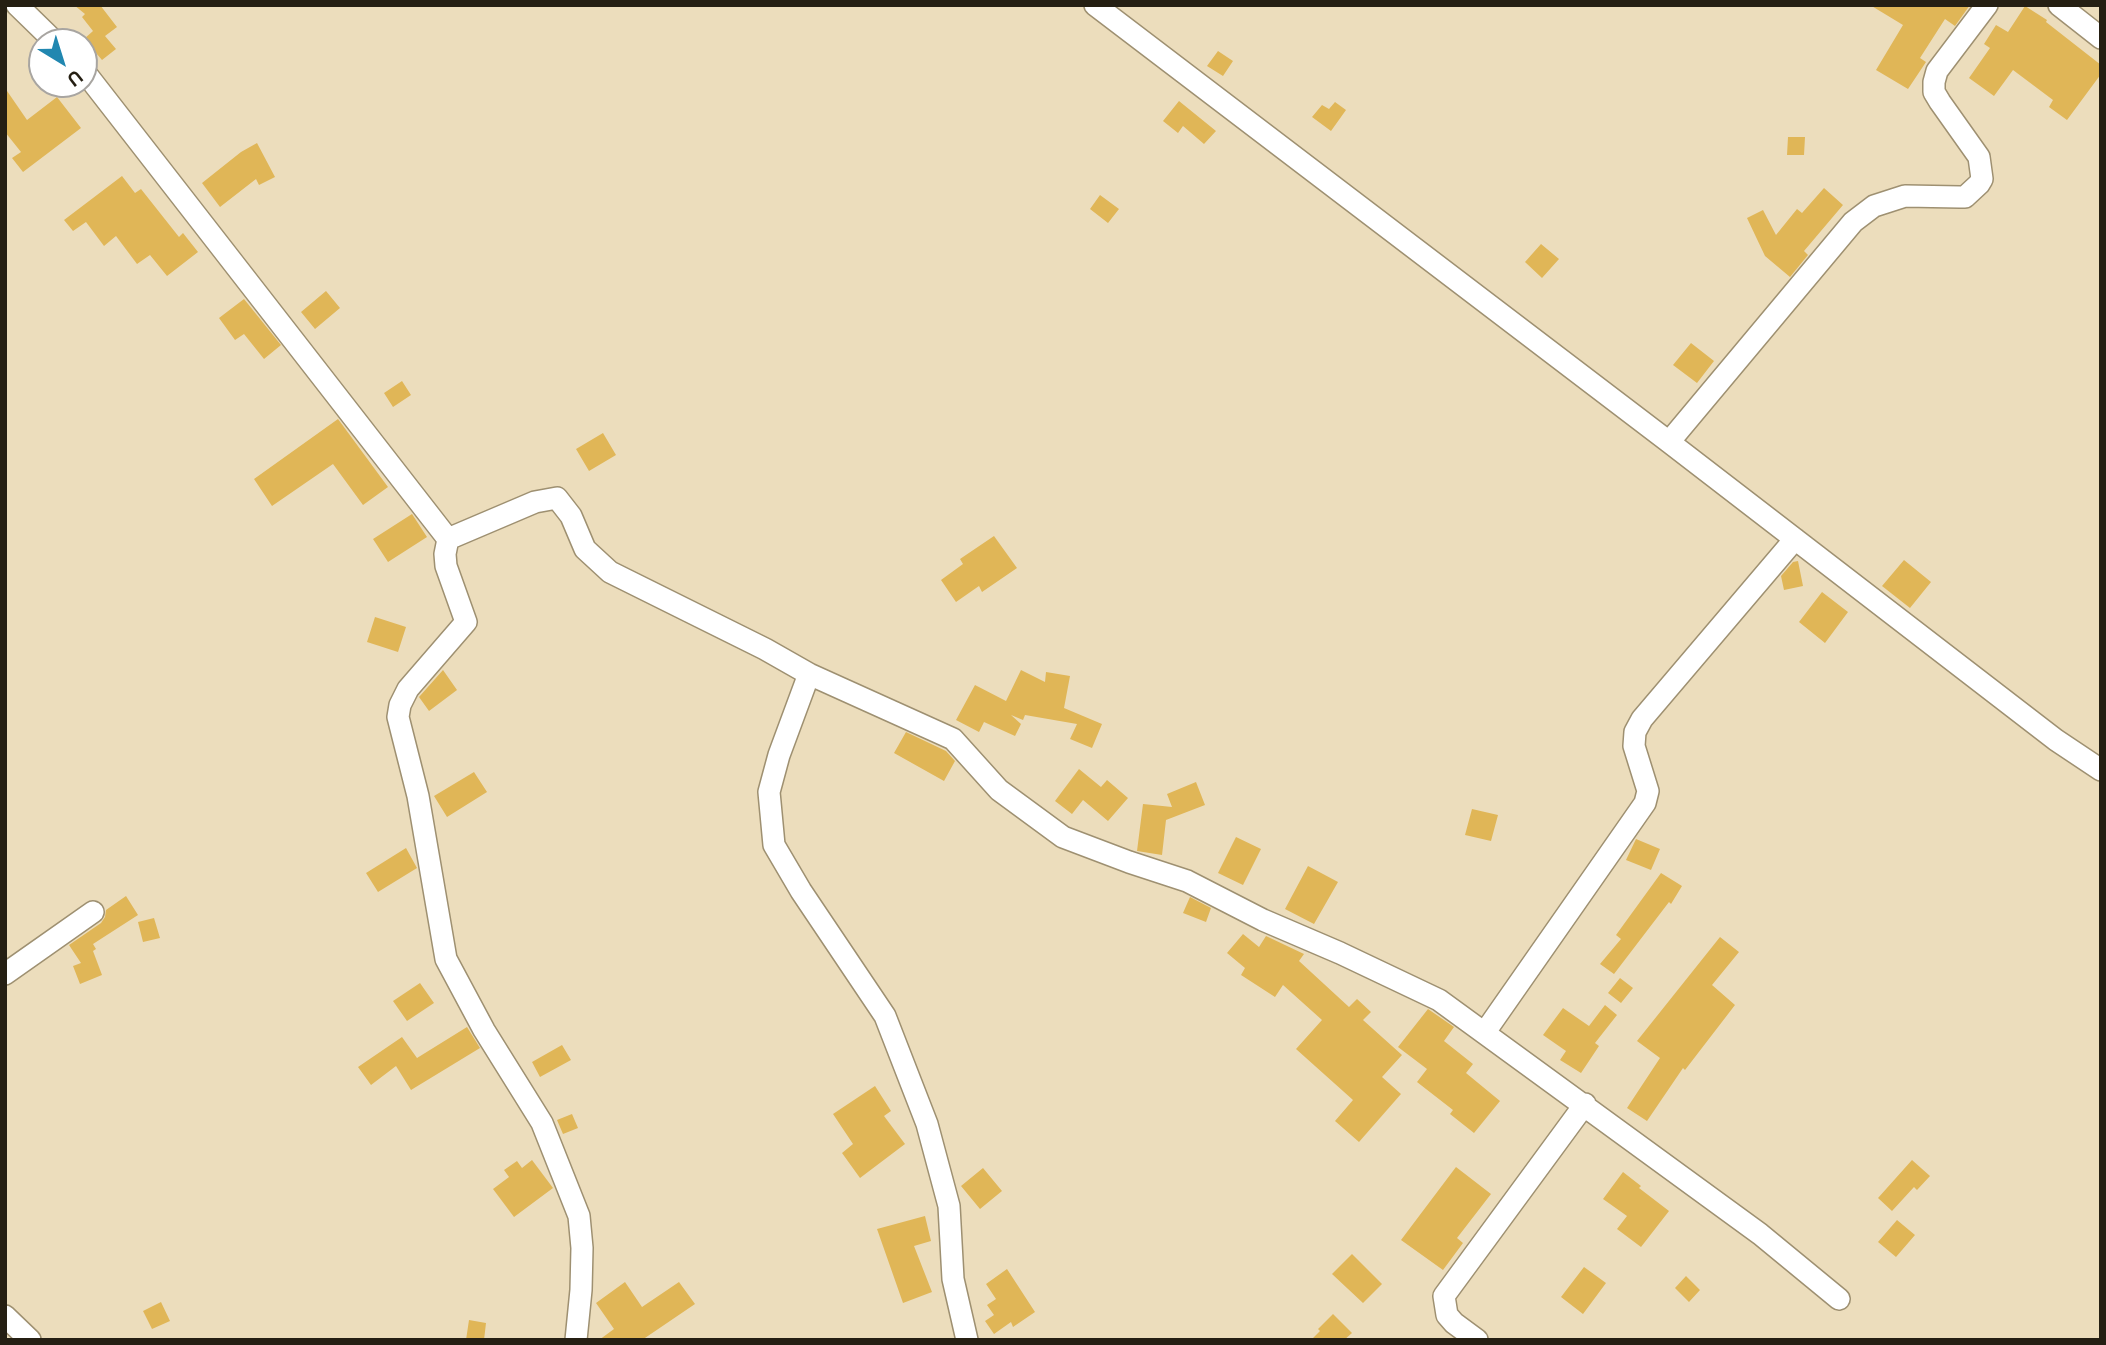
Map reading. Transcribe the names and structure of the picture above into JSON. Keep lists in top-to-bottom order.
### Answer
{
  "north": "bottom right"
}
